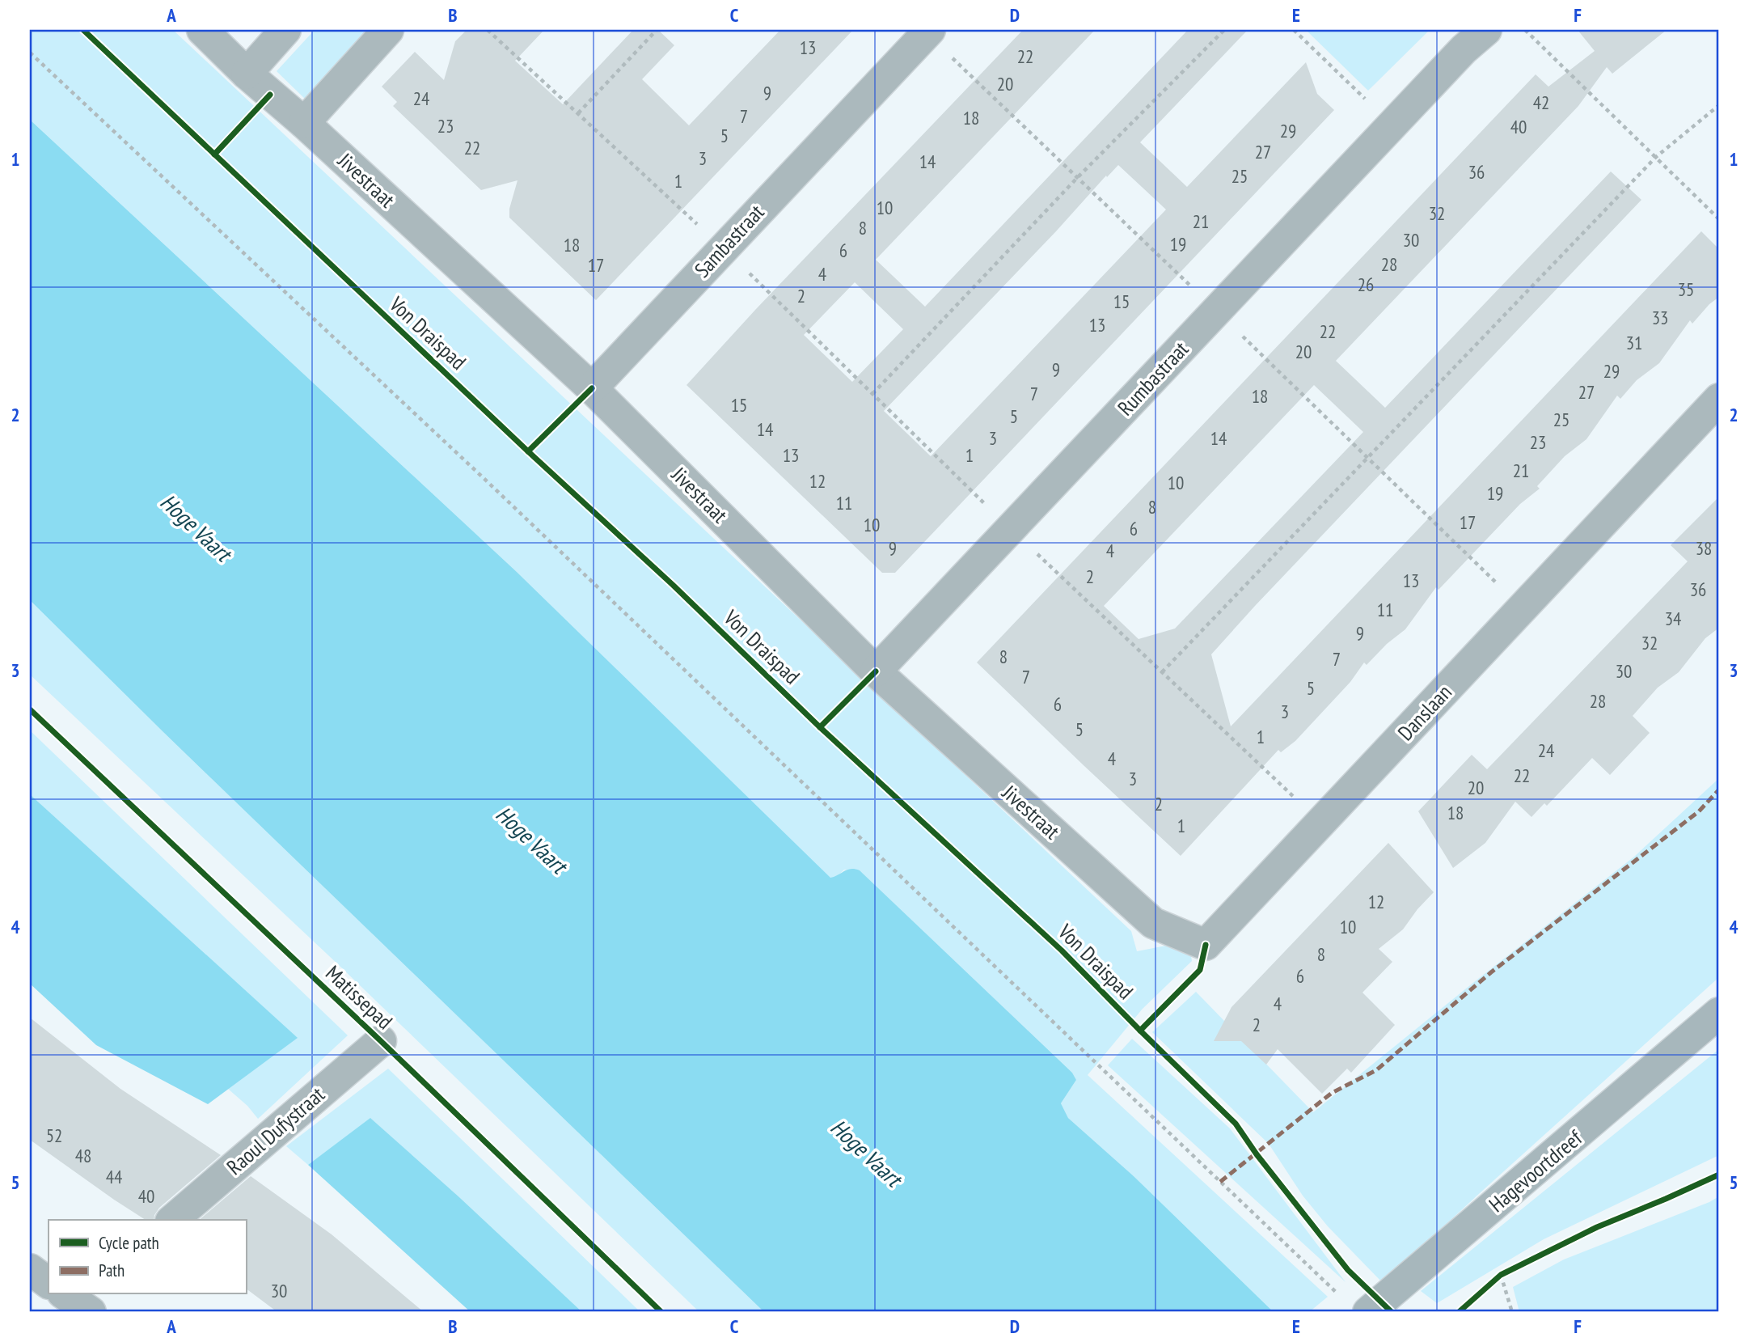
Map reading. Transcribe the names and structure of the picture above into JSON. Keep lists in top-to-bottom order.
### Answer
{
  "streets": {
    "main road": ["Hagevoortdreef"],
    "street": [
      "Jivestraat",
      "Sambastraat",
      "Rumbastraat",
      "Danslaan",
      "Raoul Dufystraat"
    ],
    "cycle path": ["Von Draispad", "Matissepad"]
  },
  "crossings": [
    ["Jivestraat", "Sambastraat"],
    ["Jivestraat", "Rumbastraat"],
    ["Jivestraat", "Danslaan"]
  ],
  "water": ["Hoge Vaart"],
  "house_numbers": [
    "13",
    "22",
    "20",
    "9",
    "24",
    "42",
    "7",
    "18",
    "23",
    "40",
    "29",
    "5",
    "22",
    "27",
    "3",
    "14",
    "36",
    "25",
    "1",
    "10",
    "32",
    "21",
    "8",
    "30",
    "19",
    "18",
    "6",
    "28",
    "17",
    "4",
    "26",
    "35",
    "2",
    "15",
    "33",
    "13",
    "22",
    "31",
    "20",
    "9",
    "29",
    "27",
    "7",
    "18",
    "15",
    "5",
    "25",
    "14",
    "3",
    "14",
    "23",
    "13",
    "1",
    "21",
    "12",
    "10",
    "19",
    "11",
    "8",
    "17",
    "10",
    "6",
    "9",
    "38",
    "4",
    "2",
    "13",
    "36",
    "11",
    "34",
    "9",
    "32",
    "8",
    "7",
    "30",
    "7",
    "5",
    "28",
    "6",
    "3",
    "5",
    "1",
    "24",
    "4",
    "22",
    "3",
    "20",
    "2",
    "18",
    "1",
    "12",
    "10",
    "8",
    "6",
    "4",
    "2",
    "52",
    "48",
    "44",
    "40",
    "30"
  ],
  "legend": ["Cycle path", "Path"],
  "grid": {
    "columns": [
      "A",
      "B",
      "C",
      "D",
      "E",
      "F"
    ],
    "rows": [
      "1",
      "2",
      "3",
      "4",
      "5"
    ]
  }
}
